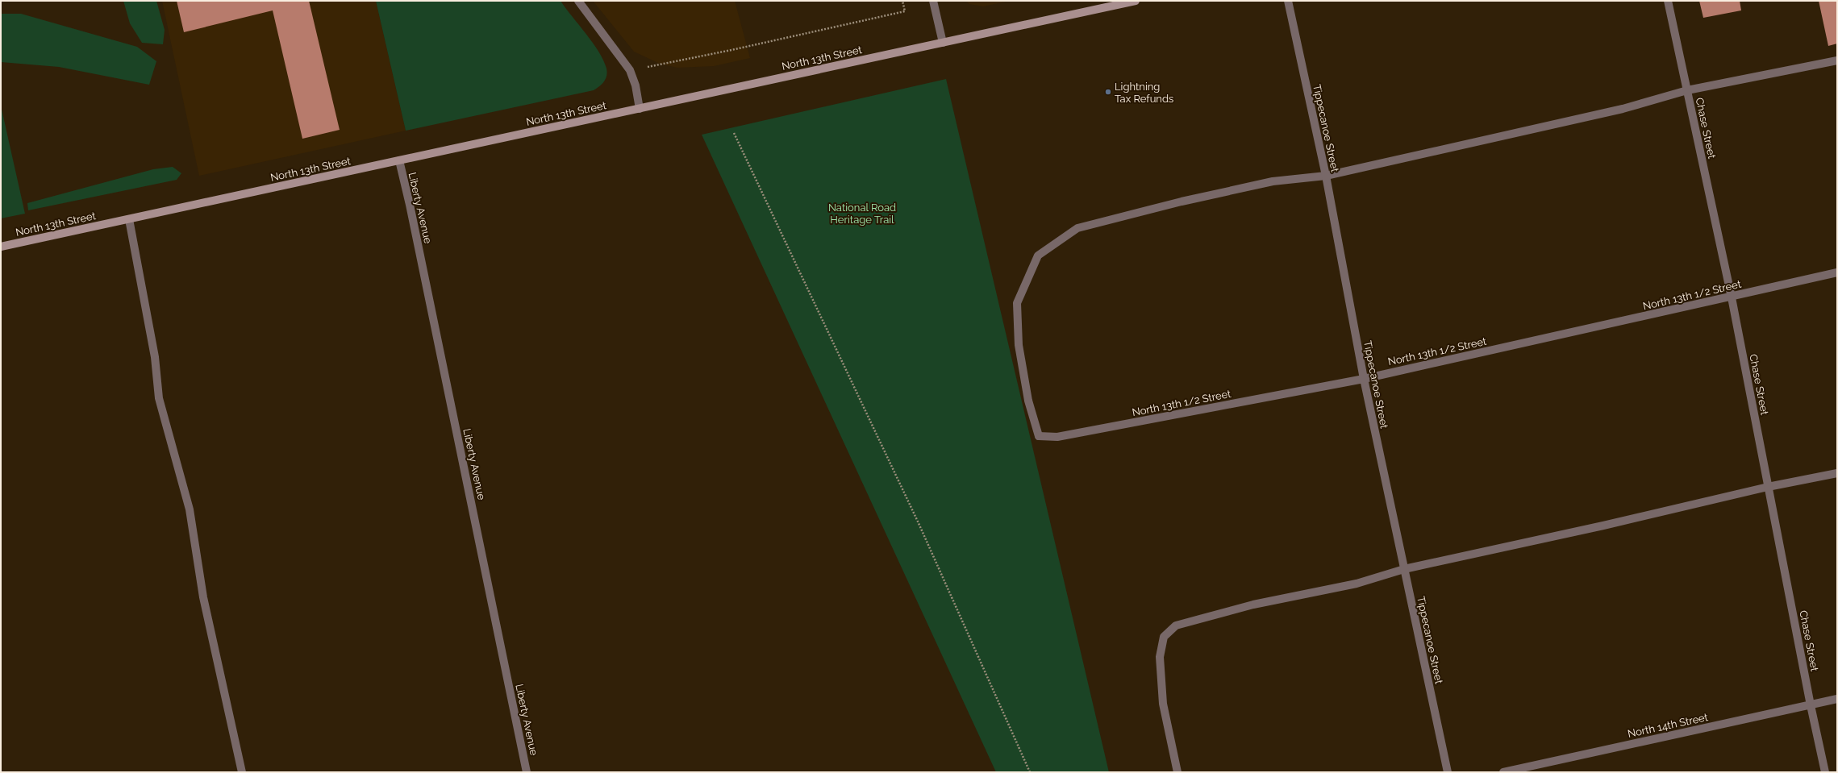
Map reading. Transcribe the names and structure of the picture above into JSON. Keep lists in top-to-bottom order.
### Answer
{
  "streets": {
    "main road": ["North 13th Street"],
    "street": [
      "Tippecanoe Street",
      "Chase Street",
      "Liberty Avenue",
      "North 13th 1/2 Street",
      "North 14th Street"
    ]
  },
  "crossings": [
    ["North 13th Street", "Liberty Avenue"],
    ["Tippecanoe Street", "North 13th 1/2 Street"],
    ["Chase Street", "North 13th 1/2 Street"],
    ["Chase Street", "North 14th Street"]
  ],
  "parks": ["National Road Heritage Trail"],
  "places": ["Lightning Tax Refunds"]
}
